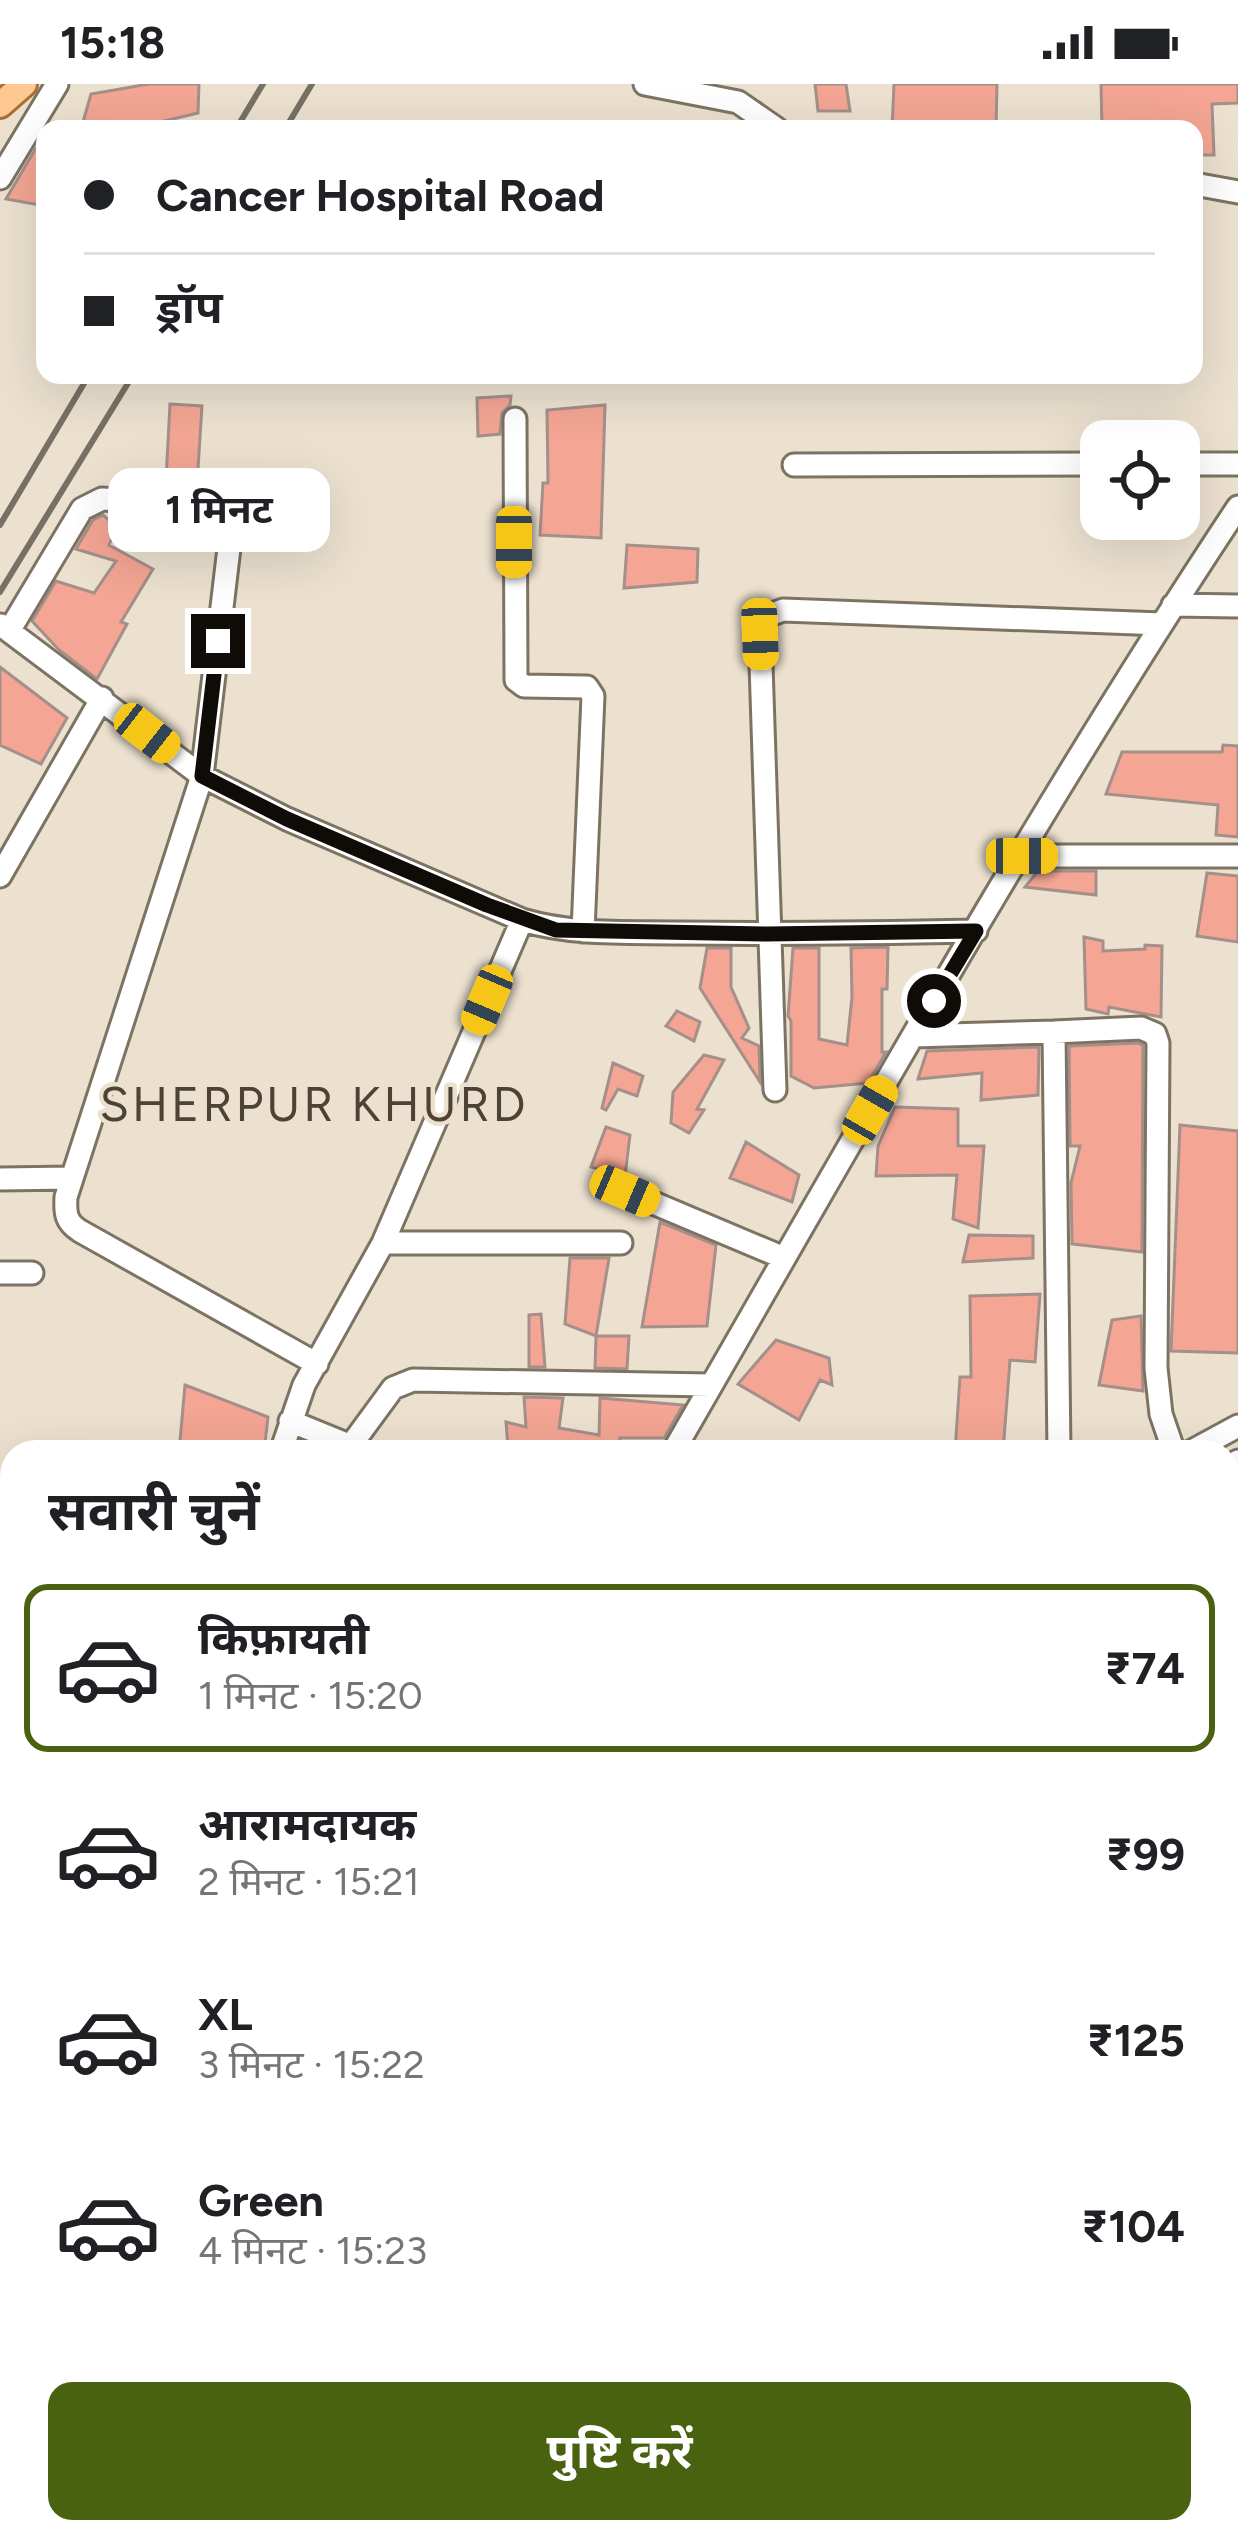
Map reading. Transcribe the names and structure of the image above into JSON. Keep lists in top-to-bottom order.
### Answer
{
  "districts": ["SHERPUR KHURD"],
  "page": {
    "status": "15:18",
    "banner": ["Cancer Hospital Road", "ड्रॉप"],
    "bubble": "1 मिनट",
    "heading": "सवारी चुनें",
    "list": [
      {
        "name": "किफ़ायती",
        "note": "1 मिनट · 15:20",
        "value": "₹74"
      },
      {
        "name": "आरामदायक",
        "note": "2 मिनट · 15:21",
        "value": "₹99"
      },
      {
        "name": "XL",
        "note": "3 मिनट · 15:22",
        "value": "₹125"
      },
      {
        "name": "Green",
        "note": "4 मिनट · 15:23",
        "value": "₹104"
      }
    ],
    "buttons": "पुष्टि करें"
  }
}
